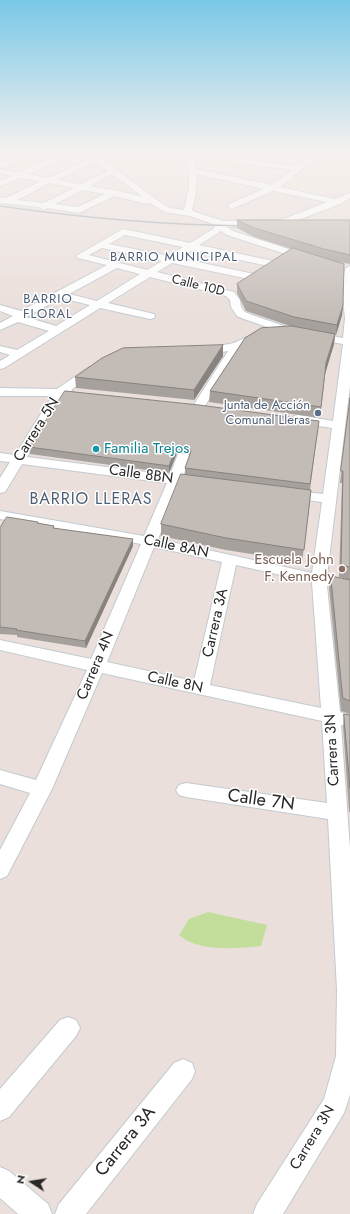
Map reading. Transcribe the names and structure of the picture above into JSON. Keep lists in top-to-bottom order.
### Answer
{
  "streets": {
    "street": [
      "Calle 10D",
      "Carrera 5N",
      "Calle 8BN",
      "Calle 8AN",
      "Carrera 3A",
      "Carrera 4N",
      "Calle 8N",
      "Carrera 3N",
      "Calle 7N"
    ]
  },
  "crossings": [
    ["Calle 10D", "Carrera 3N"],
    ["Carrera 5N", "Calle 8BN"],
    ["Calle 8BN", "Carrera 4N"],
    ["Calle 8AN", "Carrera 3A"],
    ["Calle 8AN", "Carrera 4N"],
    ["Calle 8AN", "Carrera 3N"],
    ["Carrera 3A", "Calle 8N"],
    ["Carrera 4N", "Calle 8N"],
    ["Calle 8N", "Carrera 3N"],
    ["Carrera 3N", "Calle 7N"]
  ],
  "districts": ["BARRIO MUNICIPAL", "BARRIO FLORAL", "BARRIO LLERAS"],
  "places": ["Junta de Acción Comunal Lleras", "Familia Trejos", "Escuela John F. Kennedy"],
  "north": "left"
}
